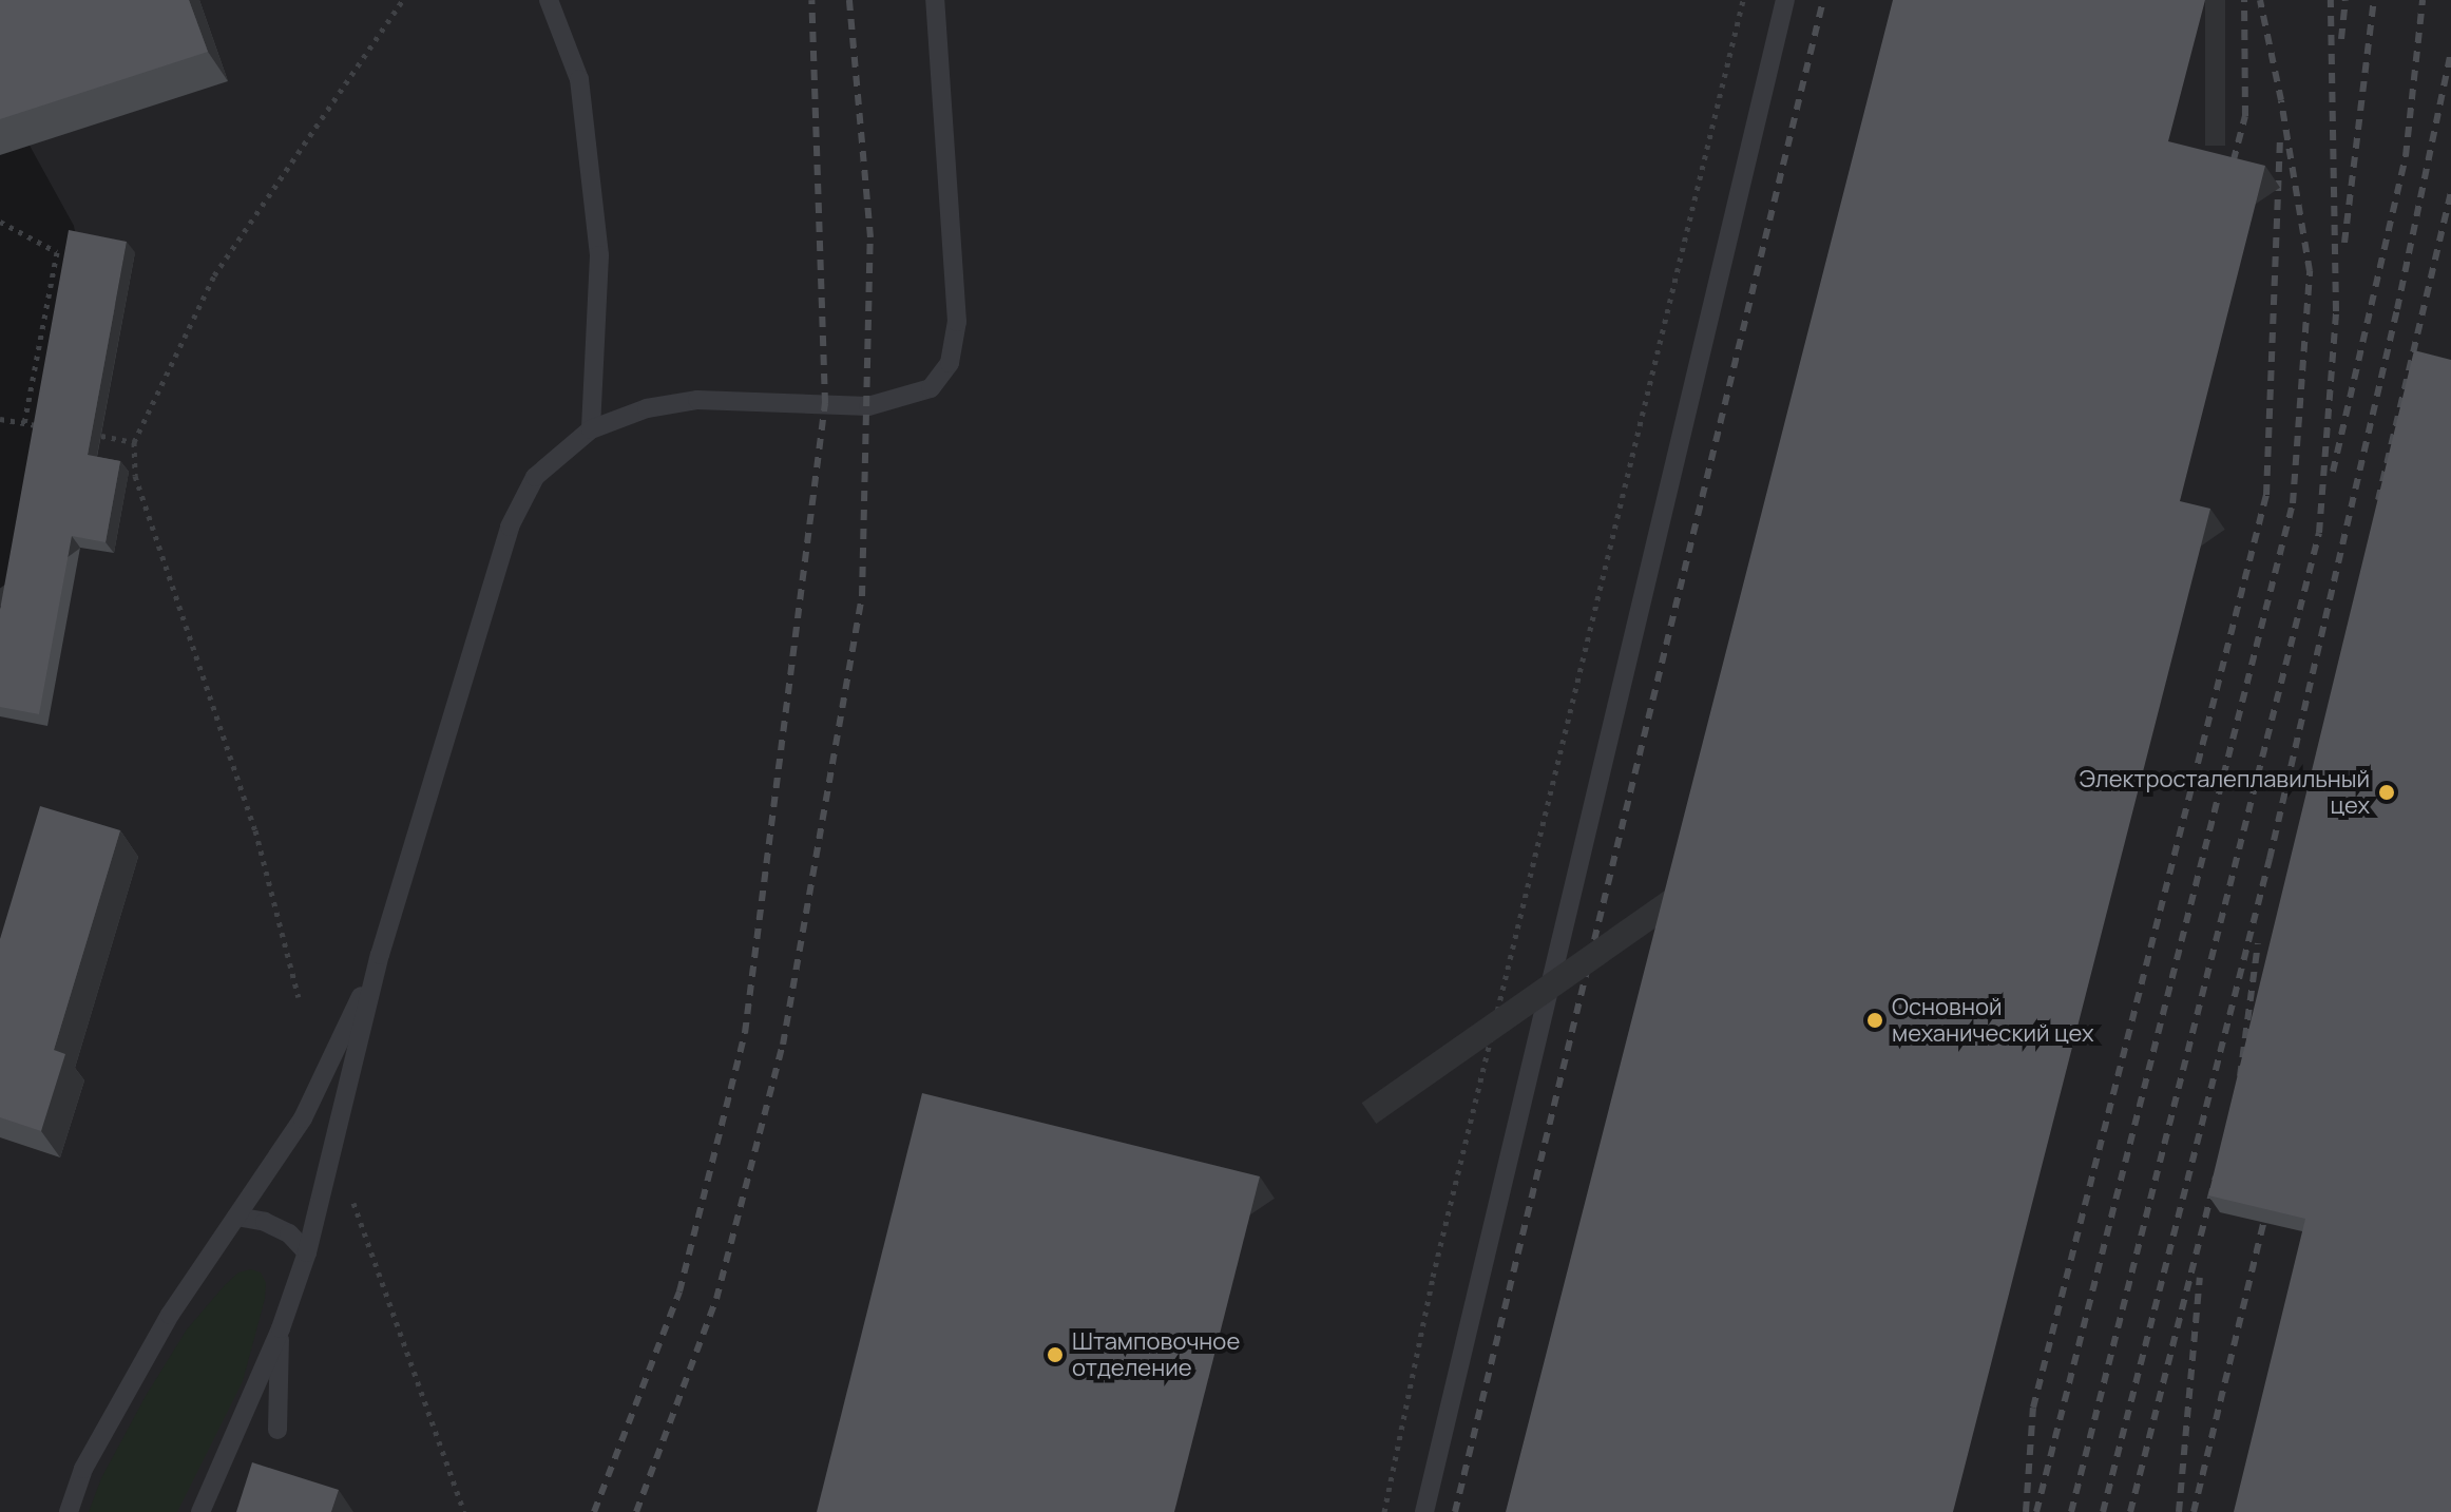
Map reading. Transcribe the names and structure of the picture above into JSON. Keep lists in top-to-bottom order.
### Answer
{
  "places": ["Электросталеплавильный цех", "Основной механический цех", "Штамповочное отделение"]
}
